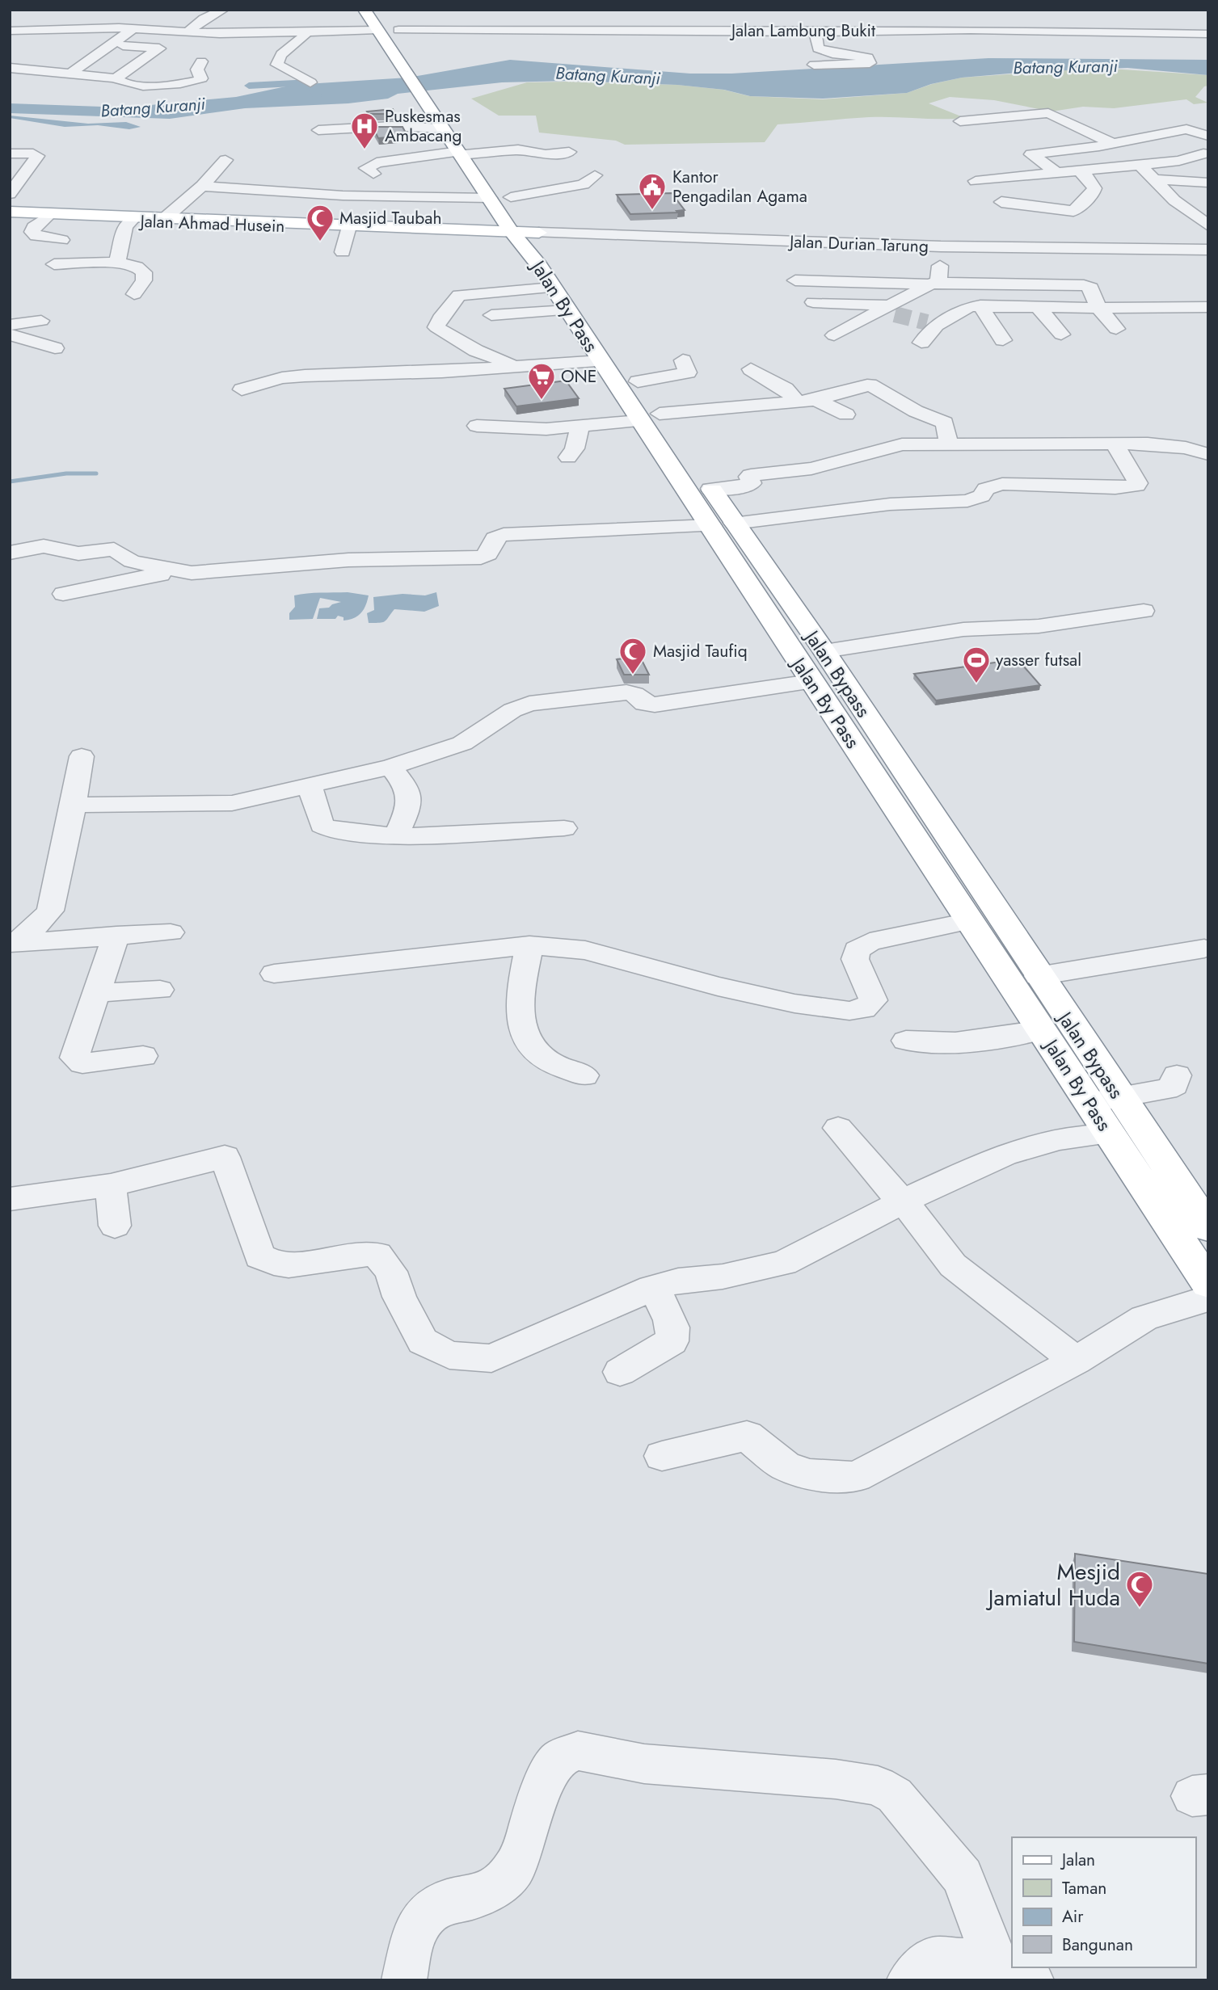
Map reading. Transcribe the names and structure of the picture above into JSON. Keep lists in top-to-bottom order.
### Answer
{
  "streets": {
    "main road": ["Jalan Ahmad Husein", "Jalan By Pass", "Jalan Bypass"],
    "street": ["Jalan Lambung Bukit", "Jalan Durian Tarung"]
  },
  "crossings": [
    ["Jalan Ahmad Husein", "Jalan Durian Tarung"],
    ["Jalan Ahmad Husein", "Jalan By Pass"],
    ["Jalan Ahmad Husein", "Jalan Bypass"],
    ["Jalan Durian Tarung", "Jalan By Pass"],
    ["Jalan Durian Tarung", "Jalan Bypass"],
    ["Jalan By Pass", "Jalan Bypass"]
  ],
  "water": ["Batang Kuranji"],
  "places": {
    "hospital": ["Puskesmas Ambacang"],
    "public building": ["Kantor Pengadilan Agama"],
    "mosque": ["Masjid Taubah", "Masjid Taufiq", "Mesjid Jamiatul Huda"],
    "supermarket": ["ONE"],
    "sports": ["yasser futsal"]
  },
  "legend": [
    "Jalan",
    "Taman",
    "Air",
    "Bangunan"
  ]
}
